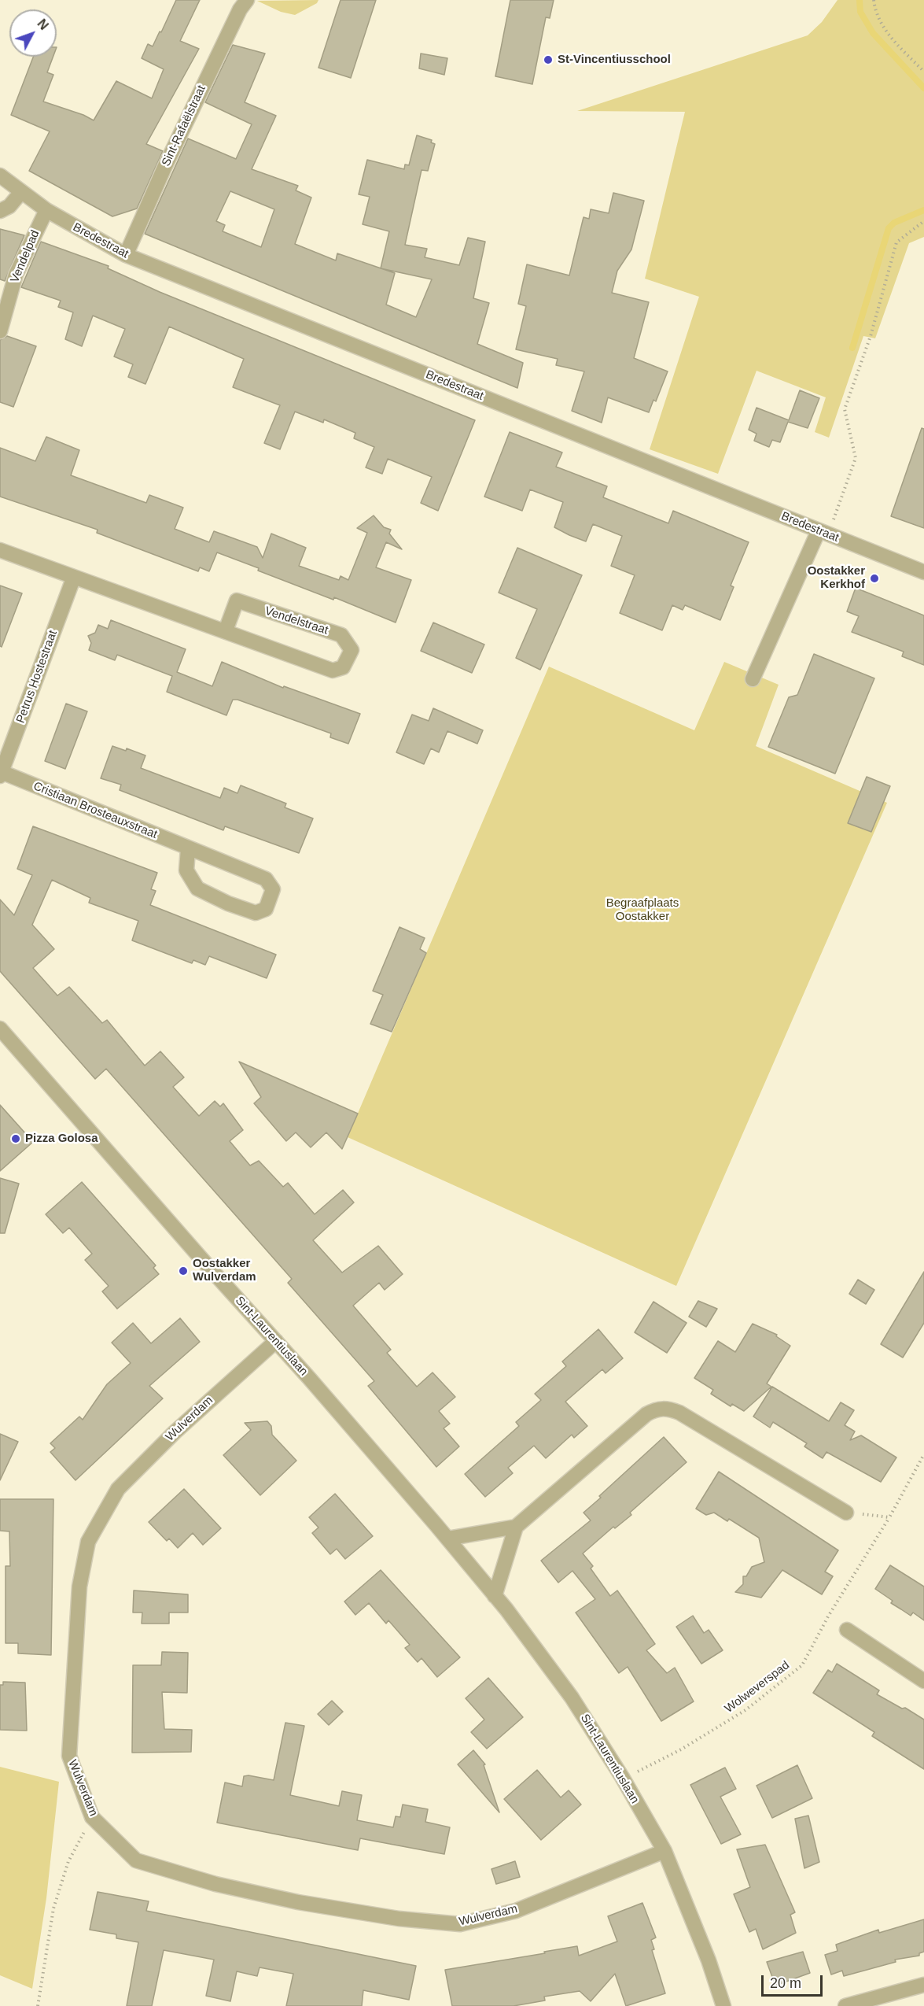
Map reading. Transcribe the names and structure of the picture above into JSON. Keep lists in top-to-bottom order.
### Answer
{
  "streets": {
    "street": [
      "Sint-Rafaëlstraat",
      "Bredestraat",
      "Vendelpad",
      "Vendelstraat",
      "Petrus Hostestraat",
      "Cristiaan Brosteauxstraat",
      "Sint-Laurentiuslaan",
      "Wulverdam"
    ],
    "path": ["Wolweverspad"]
  },
  "crossings": [
    ["Sint-Rafaëlstraat", "Bredestraat"],
    ["Bredestraat", "Vendelpad"],
    ["Vendelstraat", "Petrus Hostestraat"],
    ["Petrus Hostestraat", "Cristiaan Brosteauxstraat"],
    ["Sint-Laurentiuslaan", "Wulverdam"],
    ["Sint-Laurentiuslaan", "Wolweverspad"]
  ],
  "parks": ["Begraafplaats Oostakker"],
  "places": [
    "St-Vincentiusschool",
    "Oostakker Kerkhof",
    "Pizza Golosa",
    "Oostakker Wulverdam"
  ],
  "scale_bar": "20 m",
  "north": "top right"
}
